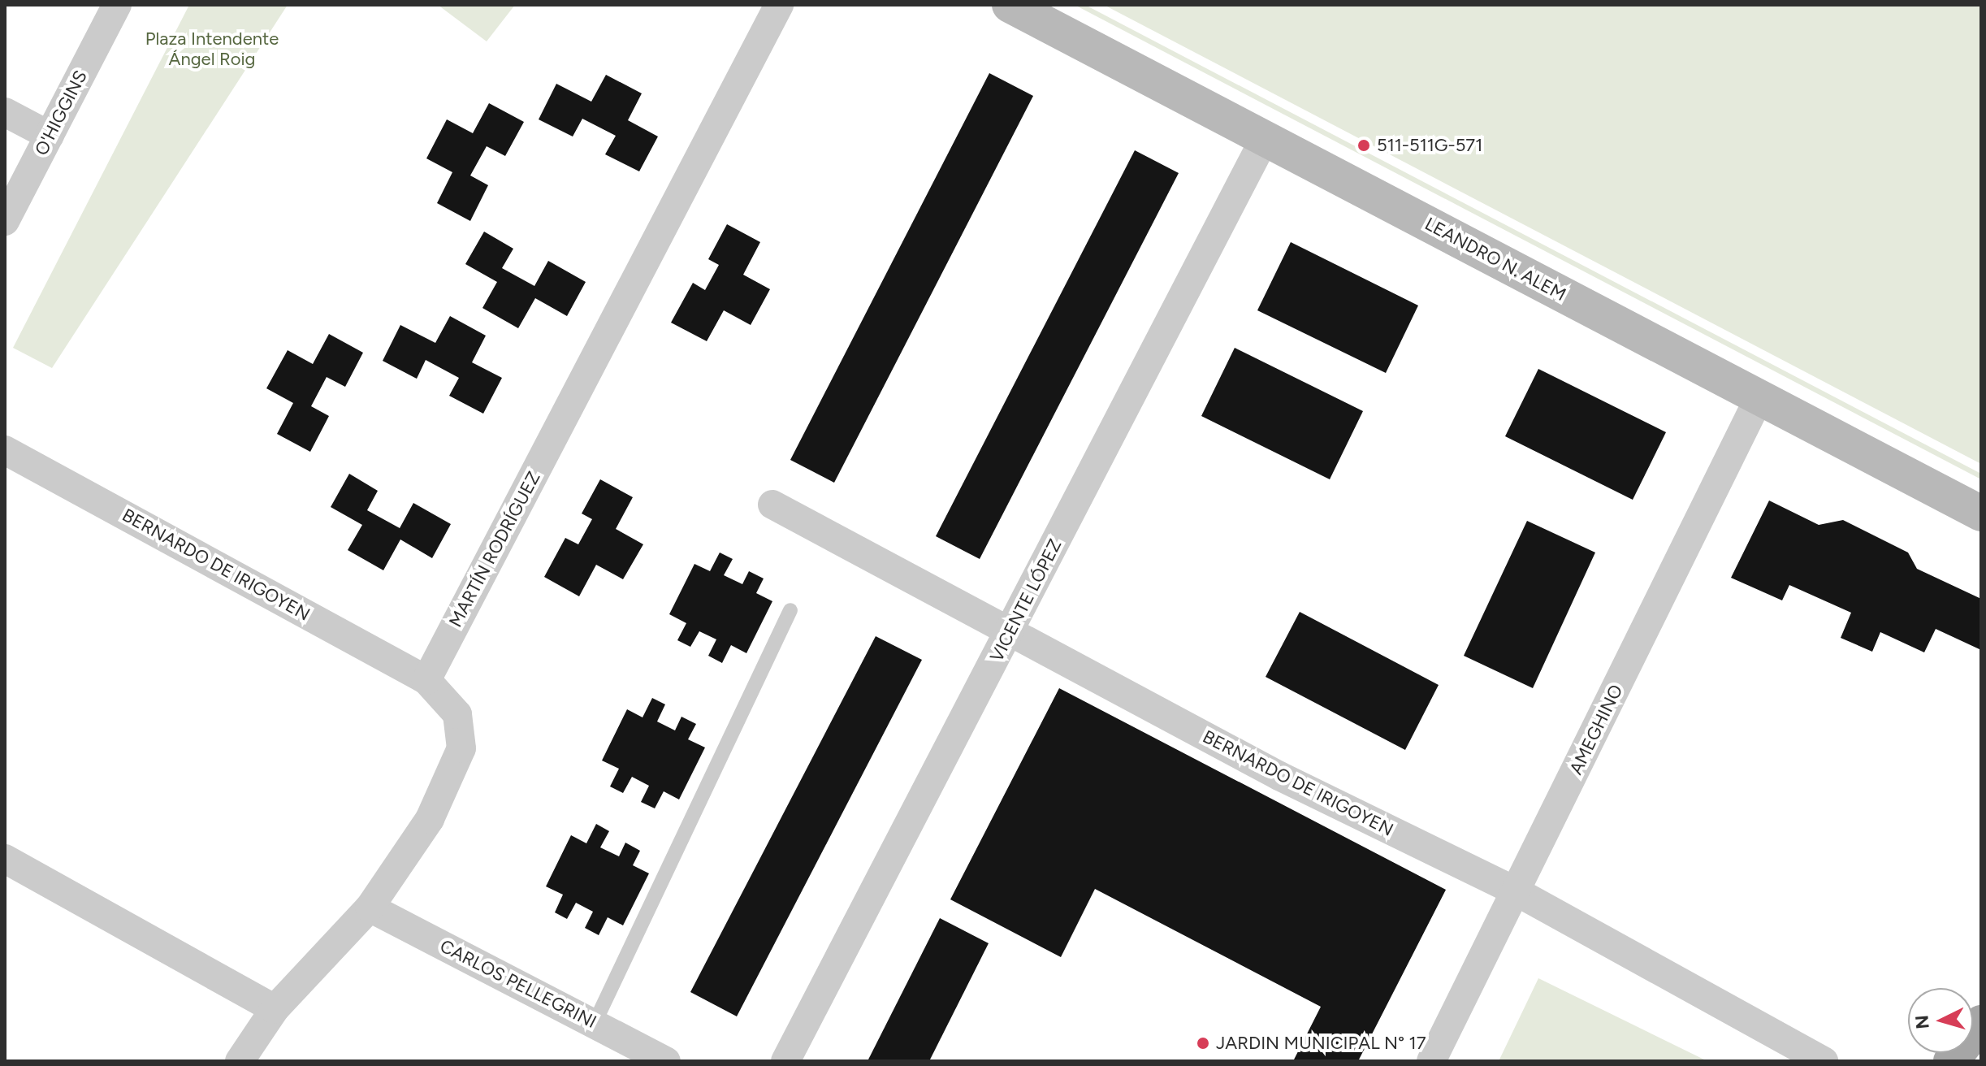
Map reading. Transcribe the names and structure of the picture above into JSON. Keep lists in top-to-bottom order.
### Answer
{
  "streets": {
    "main road": ["LEANDRO N. ALEM"],
    "street": [
      "O'HIGGINS",
      "MARTÍN RODRÍGUEZ",
      "BERNARDO DE IRIGOYEN",
      "VICENTE LÓPEZ",
      "AMEGHINO",
      "CARLOS PELLEGRINI"
    ]
  },
  "crossings": [
    ["LEANDRO N. ALEM", "VICENTE LÓPEZ"],
    ["LEANDRO N. ALEM", "AMEGHINO"],
    ["MARTÍN RODRÍGUEZ", "BERNARDO DE IRIGOYEN"],
    ["BERNARDO DE IRIGOYEN", "VICENTE LÓPEZ"],
    ["BERNARDO DE IRIGOYEN", "AMEGHINO"]
  ],
  "parks": ["Plaza Intendente Ángel Roig"],
  "places": ["511-511G-571", "JARDIN MUNICIPAL N° 17"],
  "north": "left"
}
